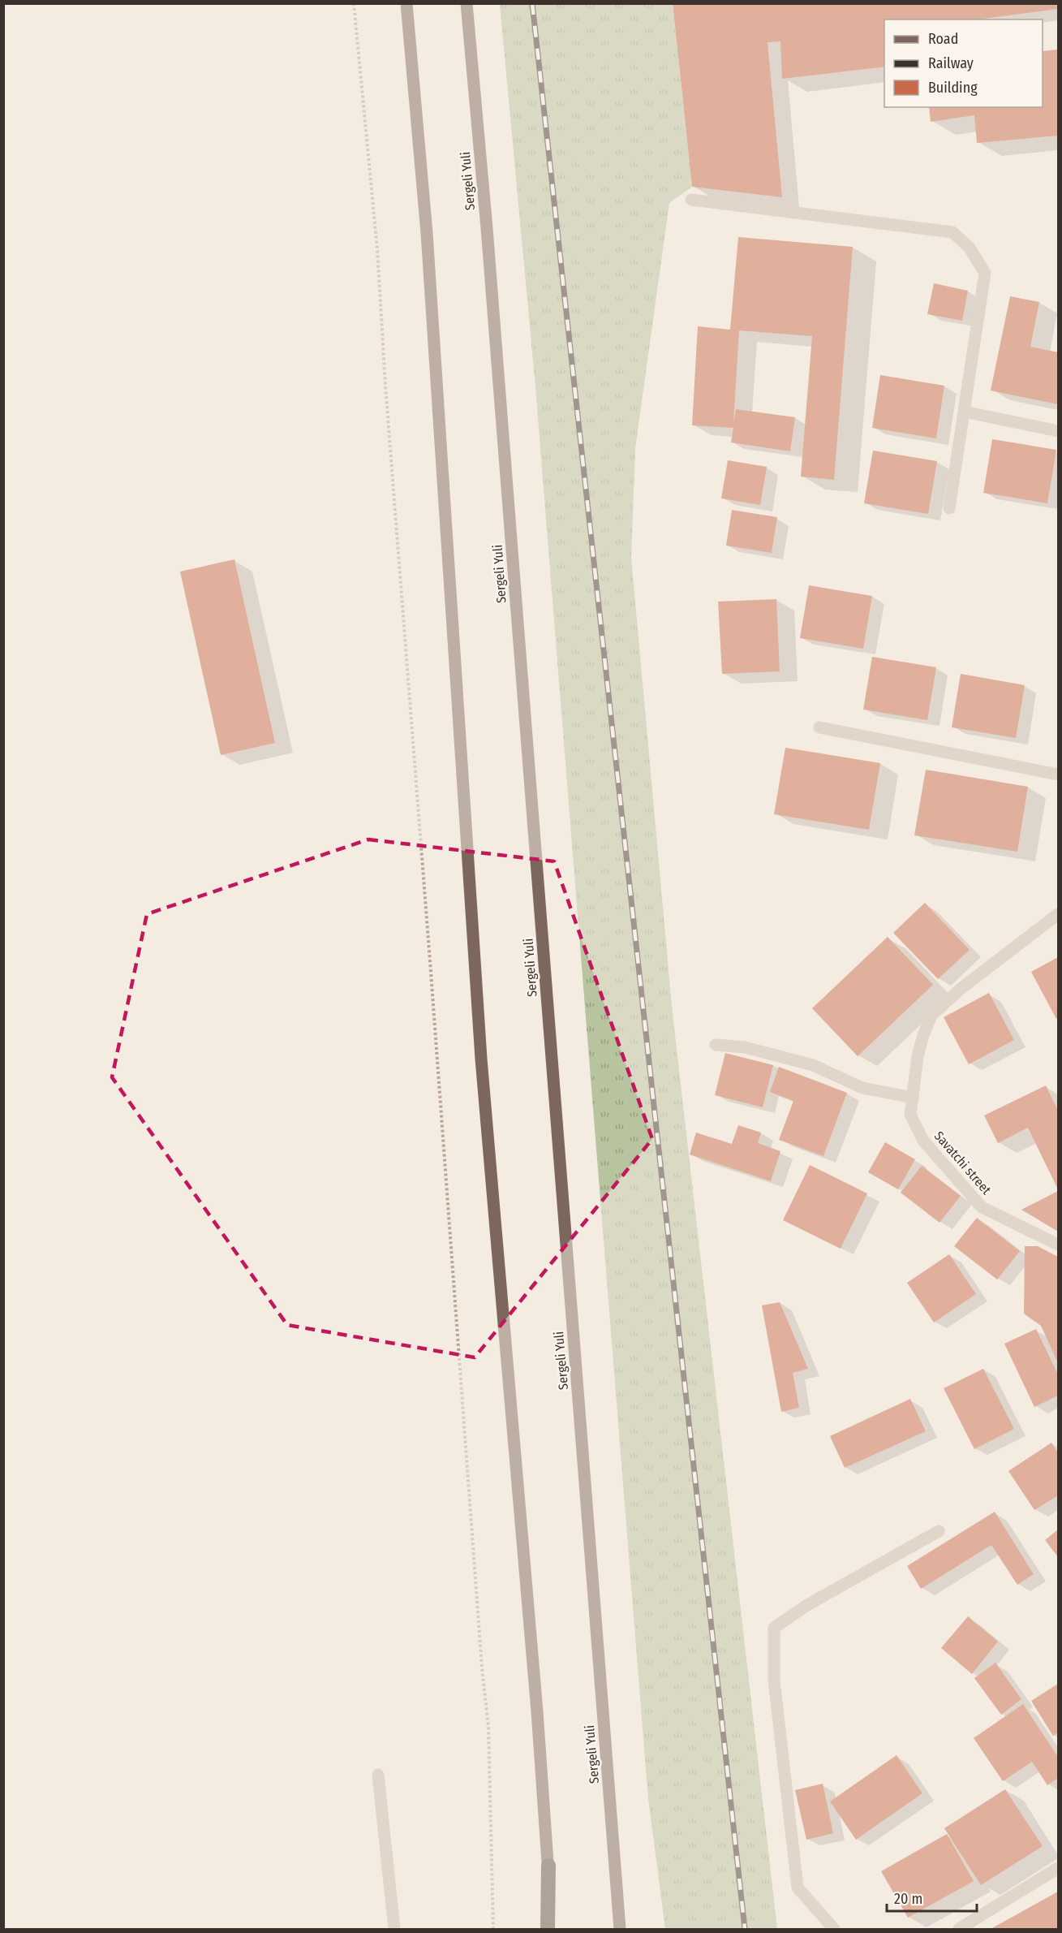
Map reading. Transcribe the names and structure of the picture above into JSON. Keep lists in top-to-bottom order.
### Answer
{
  "streets": {
    "main road": ["Sergeli Yuli"],
    "street": ["Savatchi street"]
  },
  "legend": ["Road", "Railway", "Building"],
  "scale_bar": "20 m"
}
